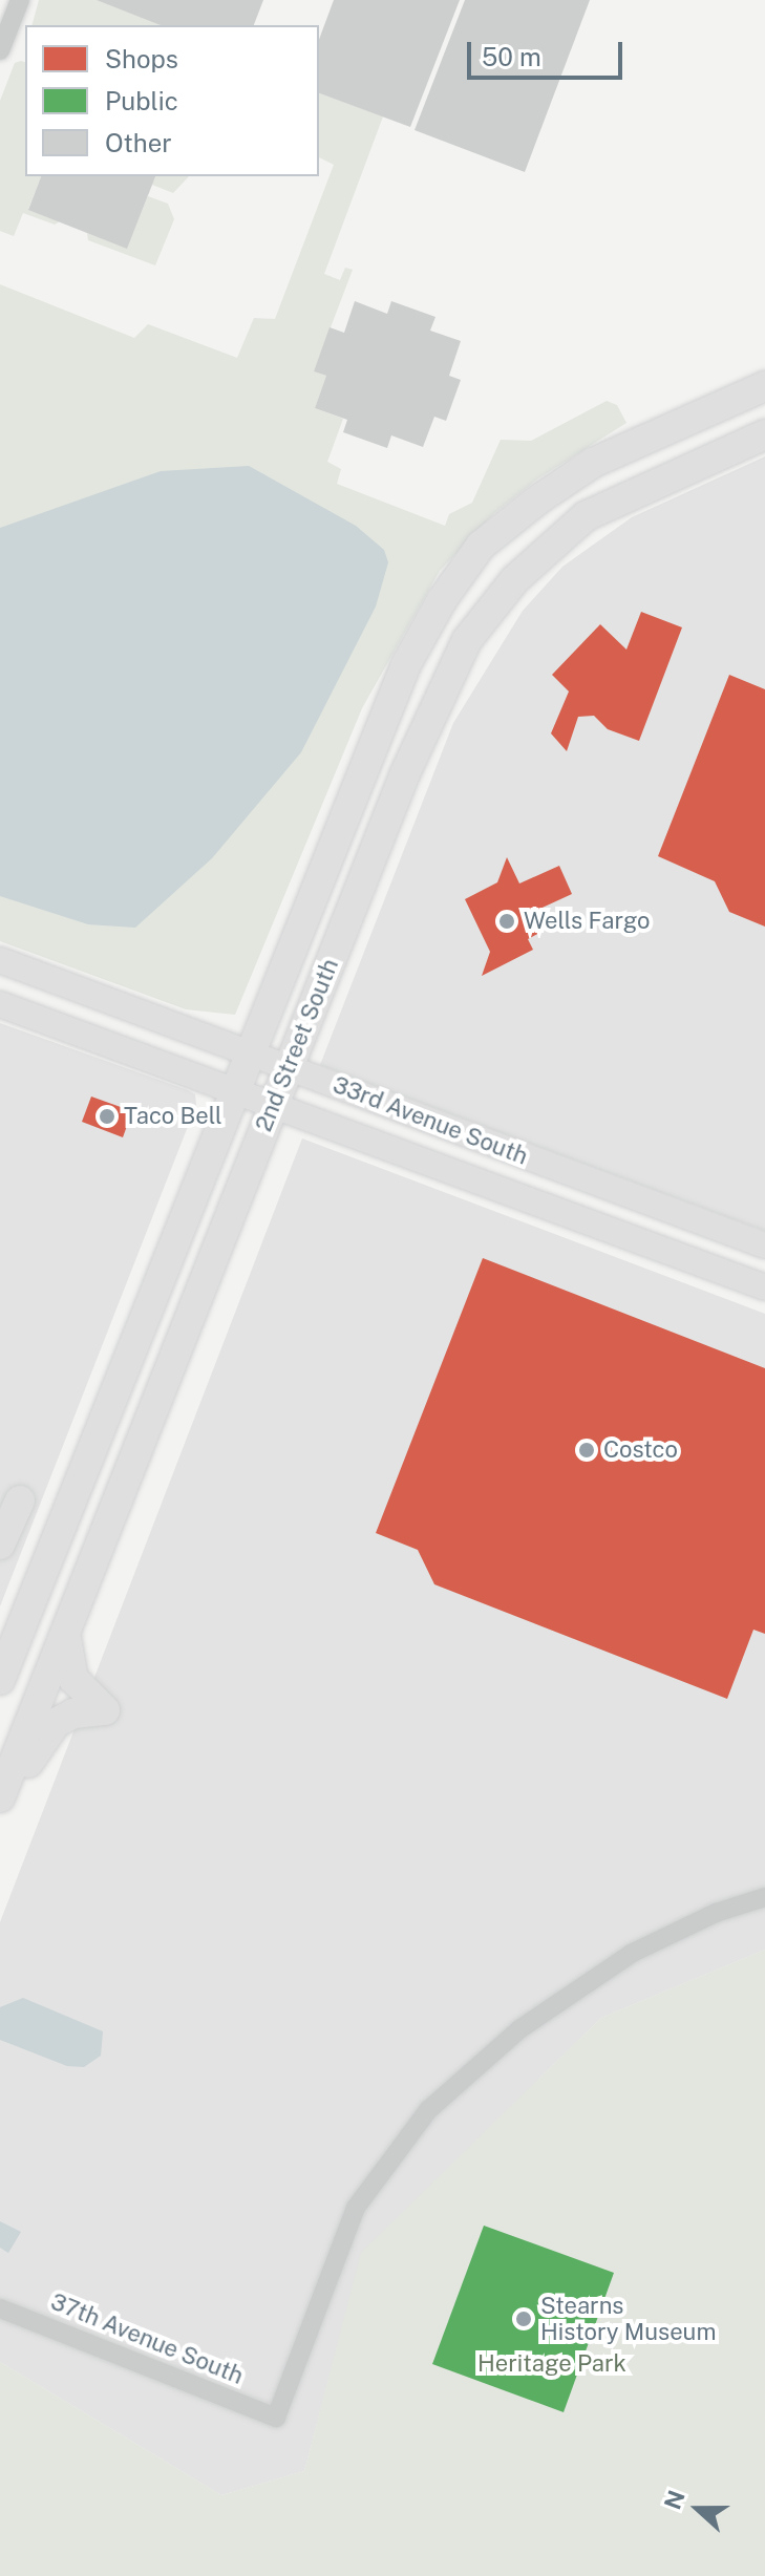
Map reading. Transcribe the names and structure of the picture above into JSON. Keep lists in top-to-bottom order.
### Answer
{
  "streets": {
    "main road": ["2nd Street South", "33rd Avenue South"],
    "street": ["37th Avenue South"]
  },
  "crossings": [
    ["2nd Street South", "33rd Avenue South"]
  ],
  "parks": ["Heritage Park"],
  "places": [
    "Wells Fargo",
    "Taco Bell",
    "Costco",
    "Stearns History Museum"
  ],
  "legend": ["Shops", "Public", "Other"],
  "scale_bar": "50 m",
  "north": "left"
}
